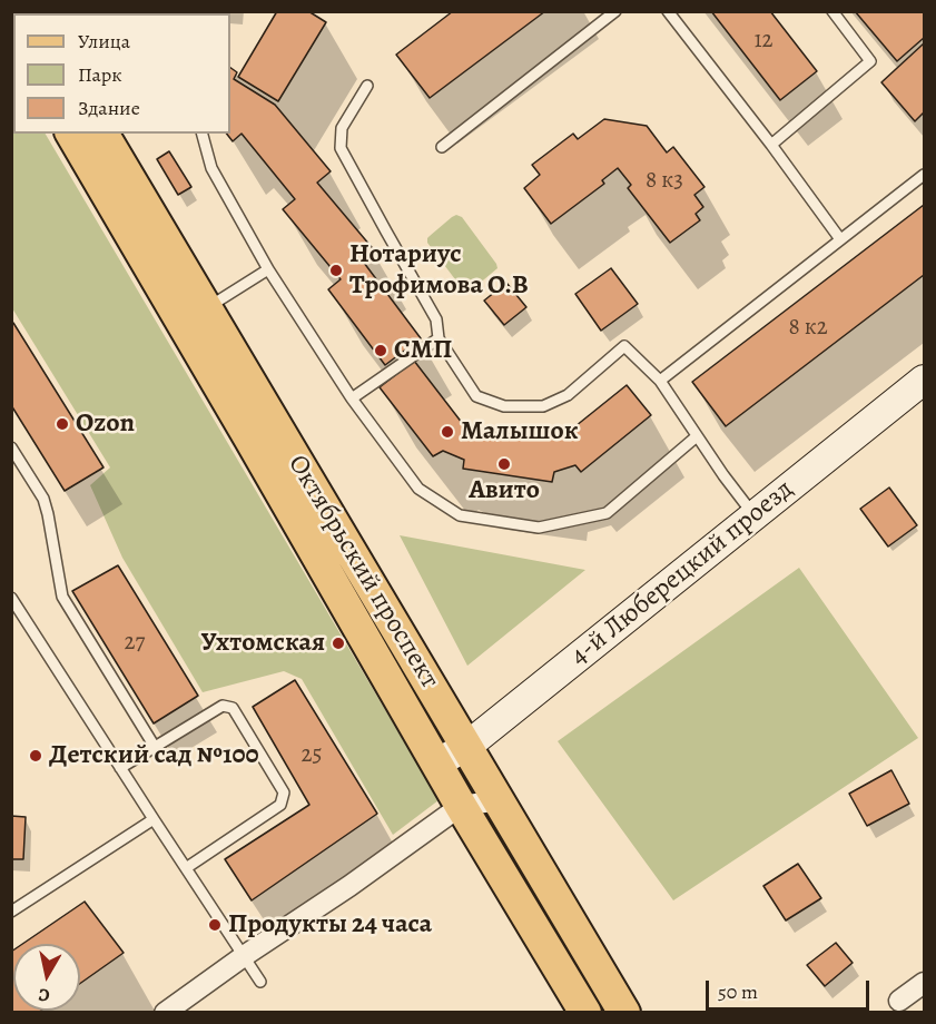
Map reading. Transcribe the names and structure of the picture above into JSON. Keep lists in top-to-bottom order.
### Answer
{
  "streets": {
    "main road": ["Октябрьский проспект"],
    "street": ["4-й Люберецкий проезд"]
  },
  "crossings": [
    ["Октябрьский проспект", "4-й Люберецкий проезд"]
  ],
  "places": [
    "Нотариус Трофимова О.В",
    "СМП",
    "Ozon",
    "Малышок",
    "Авито",
    "Ухтомская",
    "Детский сад №100",
    "Продукты 24 часа"
  ],
  "house_numbers": [
    "12",
    "8 к3",
    "8 к2",
    "27",
    "25"
  ],
  "legend": ["Улица", "Парк", "Здание"],
  "scale_bar": "50 m",
  "north": "bottom"
}
